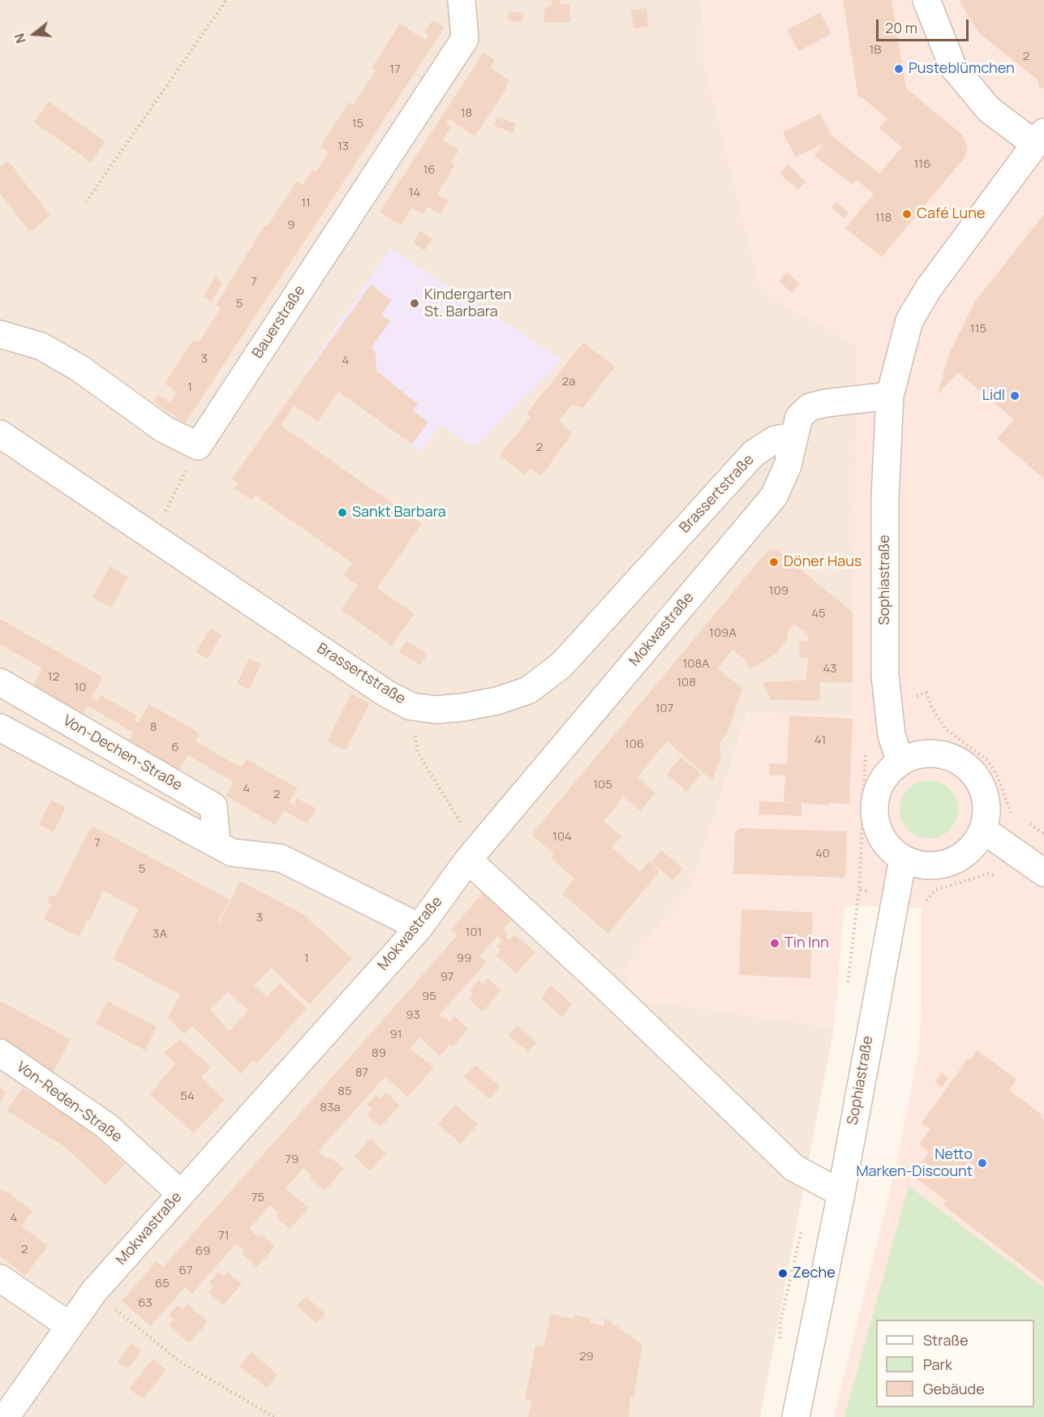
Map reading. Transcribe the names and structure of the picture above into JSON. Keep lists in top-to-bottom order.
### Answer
{
  "streets": {
    "street": [
      "Bauerstraße",
      "Brassertstraße",
      "Sophiastraße",
      "Mokwastraße",
      "Von-Dechen-Straße",
      "Von-Reden-Straße"
    ]
  },
  "crossings": [
    ["Brassertstraße", "Mokwastraße"],
    ["Mokwastraße", "Von-Reden-Straße"]
  ],
  "places": [
    "Pusteblümchen",
    "Café Lune",
    "Kindergarten St. Barbara",
    "Lidl",
    "Sankt Barbara",
    "Döner Haus",
    "Tin Inn",
    "Netto Marken-Discount",
    "Zeche"
  ],
  "house_numbers": [
    "1B",
    "2",
    "17",
    "18",
    "15",
    "13",
    "116",
    "16",
    "14",
    "11",
    "118",
    "9",
    "7",
    "5",
    "115",
    "3",
    "4",
    "2a",
    "1",
    "2",
    "109",
    "45",
    "109A",
    "108A",
    "43",
    "12",
    "108",
    "10",
    "107",
    "8",
    "41",
    "106",
    "6",
    "105",
    "4",
    "2",
    "104",
    "7",
    "40",
    "5",
    "3",
    "101",
    "3A",
    "1",
    "99",
    "97",
    "95",
    "93",
    "91",
    "89",
    "87",
    "85",
    "54",
    "83a",
    "79",
    "75",
    "4",
    "71",
    "2",
    "69",
    "67",
    "65",
    "63",
    "29"
  ],
  "legend": ["Straße", "Park", "Gebäude"],
  "scale_bar": "20 m",
  "north": "left"
}
